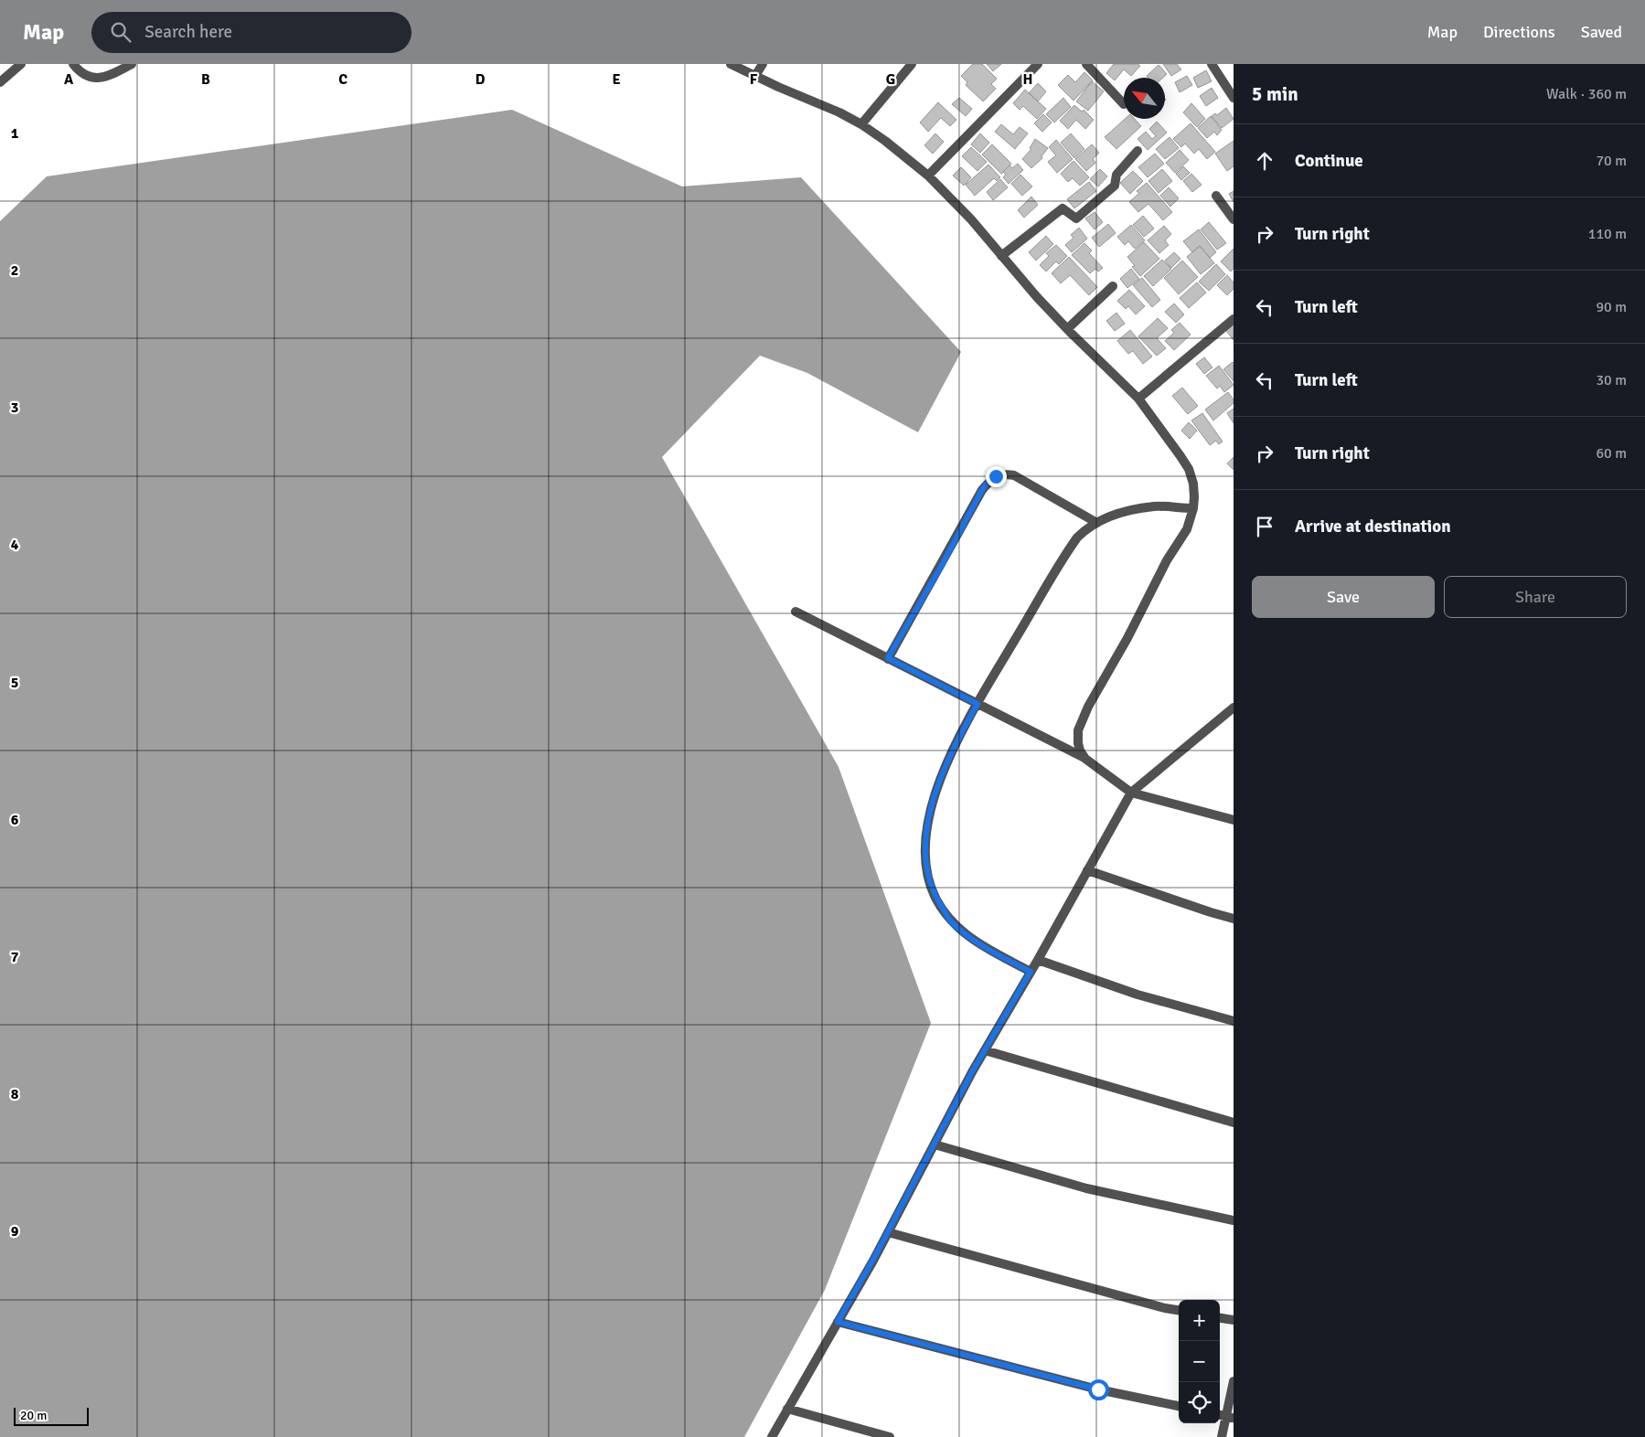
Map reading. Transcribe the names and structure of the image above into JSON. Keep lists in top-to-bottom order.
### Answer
{
  "scale_bar": "20 m",
  "north": "top left",
  "page": {
    "header": "Map",
    "search": "Search here",
    "nav": ["Map", "Directions", "Saved"],
    "heading": ["5 min", "Walk · 360 m"],
    "list": [
      ["Continue", "70 m"],
      ["Turn right", "110 m"],
      ["Turn left", "90 m"],
      ["Turn left", "30 m"],
      ["Turn right", "60 m"],
      "Arrive at destination"
    ],
    "buttons": ["Save", "Share"],
    "map_buttons": ["+", "−"],
    "scale": "20 m"
  },
  "grid": {
    "columns": [
      "A",
      "B",
      "C",
      "D",
      "E",
      "F",
      "G",
      "H"
    ],
    "rows": [
      "1",
      "2",
      "3",
      "4",
      "5",
      "6",
      "7",
      "8",
      "9"
    ]
  }
}
